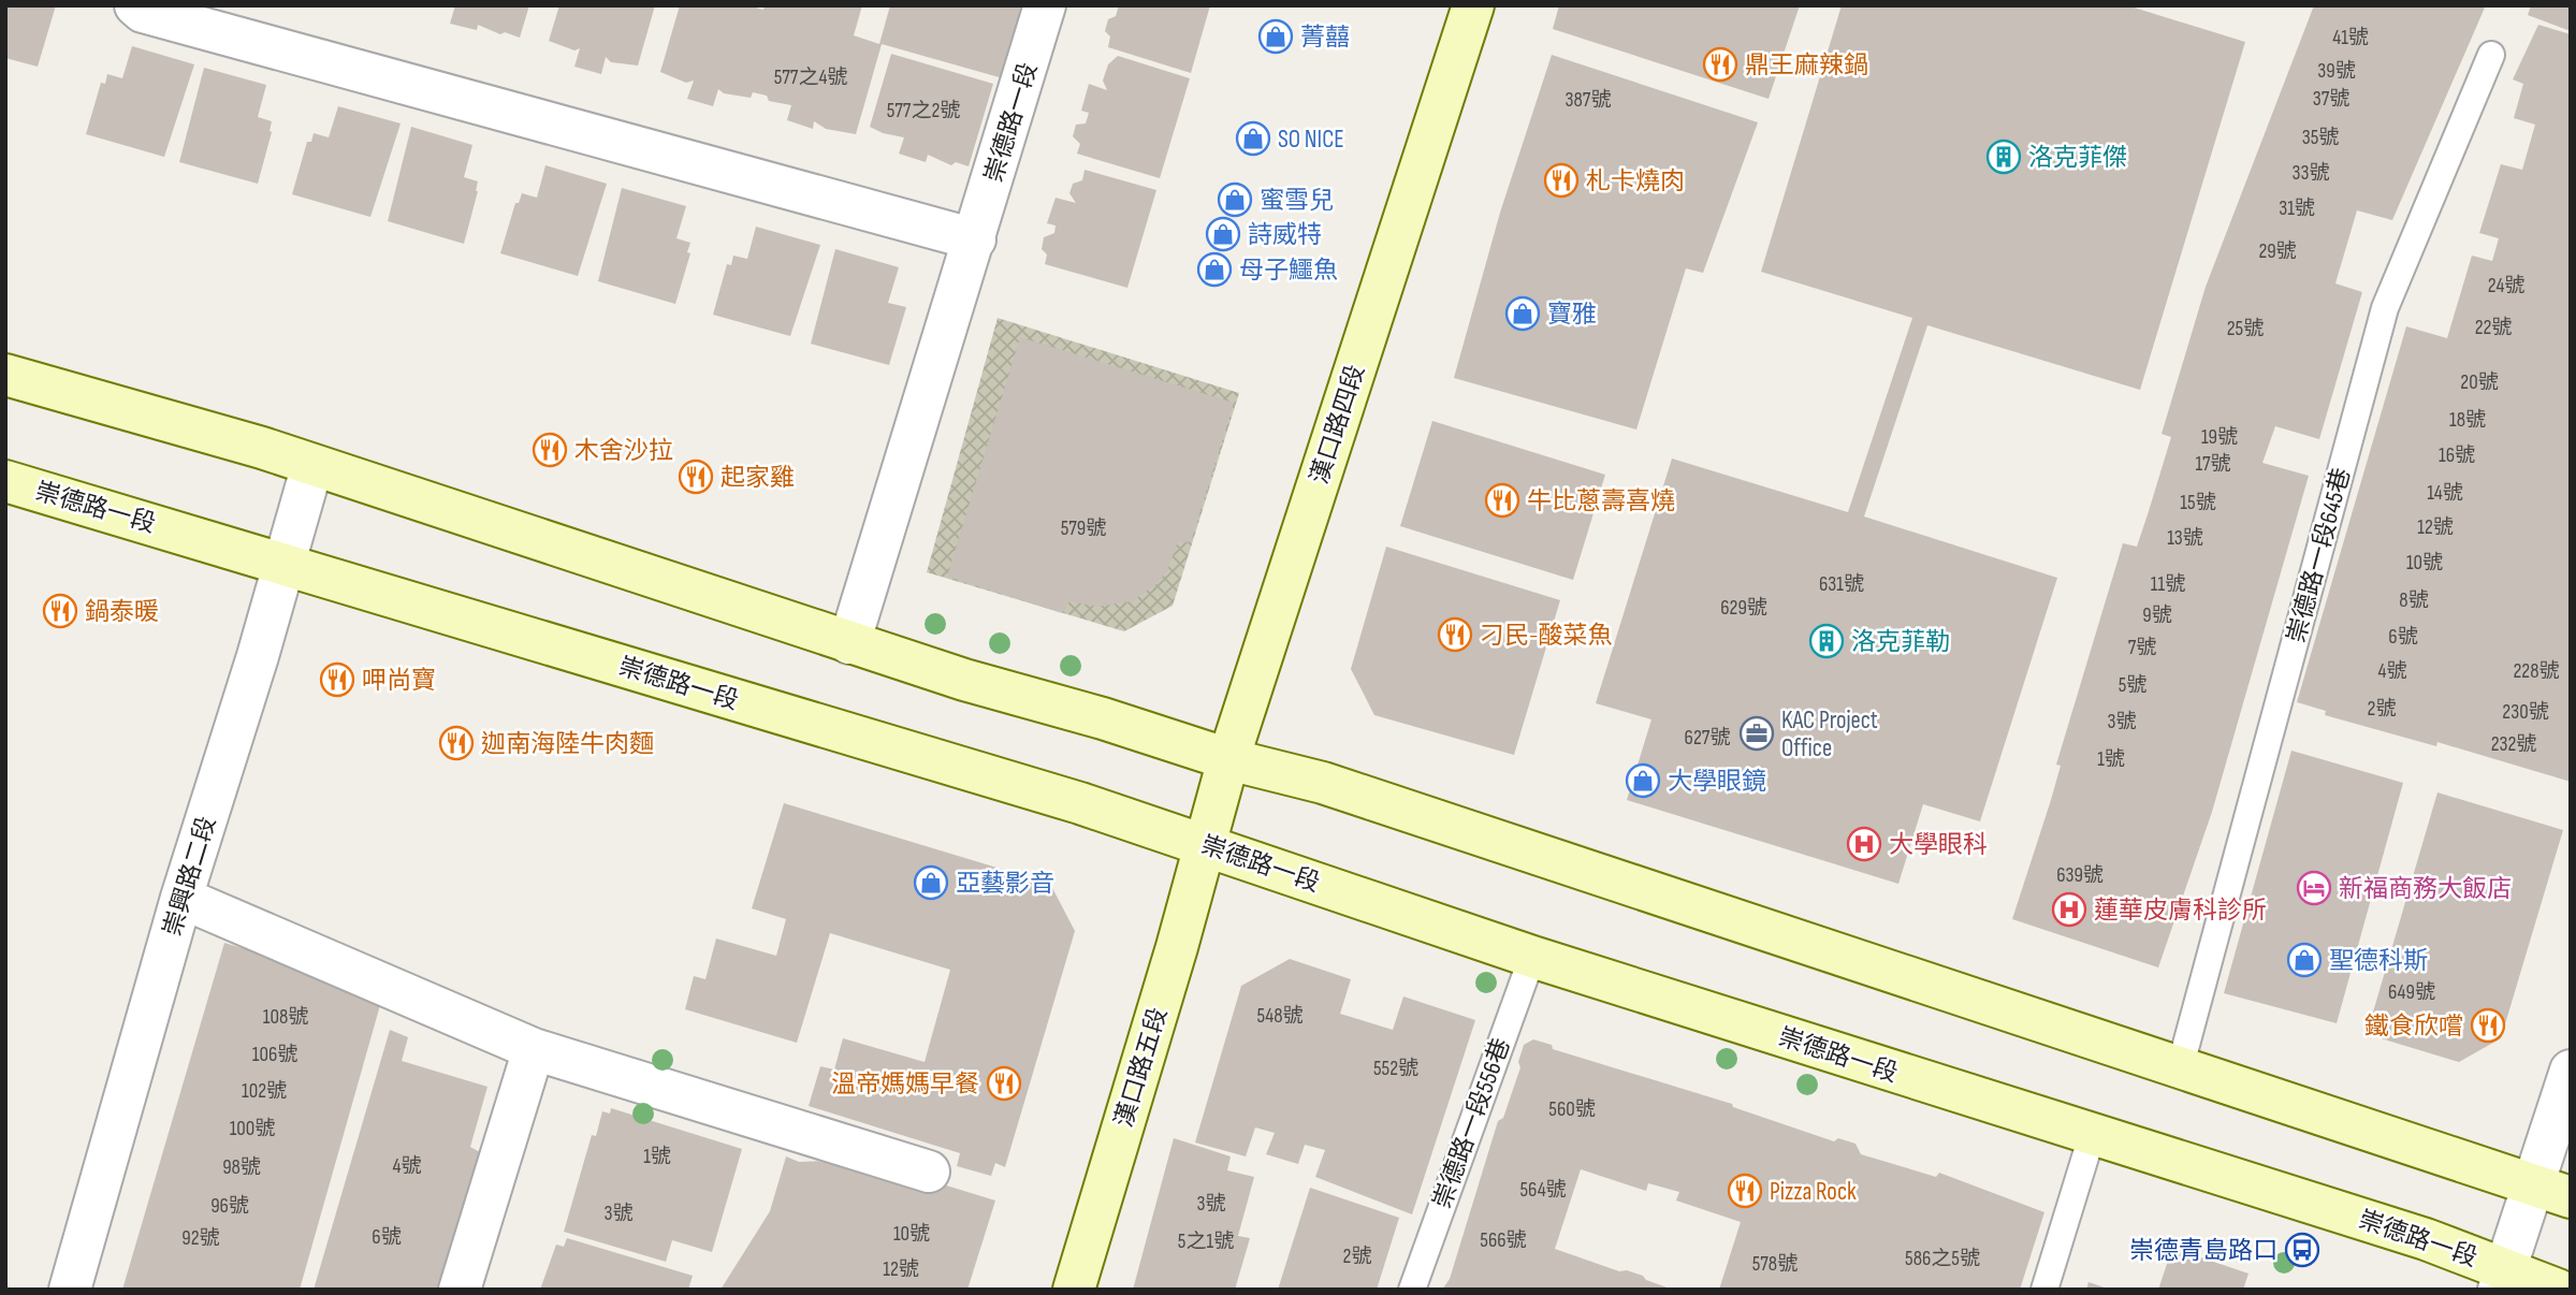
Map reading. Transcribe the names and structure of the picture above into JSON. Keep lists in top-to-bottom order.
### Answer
{
  "streets": {
    "main road": ["崇德路一段", "漢口路四段", "漢口路五段"],
    "street": ["崇興路二段"],
    "lane": ["崇德路一段645巷", "崇德路一段556巷"]
  },
  "crossings": [
    ["崇德路一段", "漢口路四段"],
    ["崇德路一段", "崇興路二段"],
    ["崇德路一段", "漢口路五段"],
    ["崇德路一段", "崇德路一段556巷"],
    ["漢口路四段", "漢口路五段"]
  ],
  "places": {
    "shop": [
      "菁囍",
      "SO NICE",
      "蜜雪兒",
      "詩威特",
      "母子鱷魚",
      "寶雅",
      "大學眼鏡",
      "亞藝影音",
      "聖德科斯"
    ],
    "restaurant": [
      "鼎王麻辣鍋",
      "札卡燒肉",
      "木舍沙拉",
      "起家雞",
      "牛比蔥壽喜燒",
      "鍋泰暖",
      "刁民-酸菜魚",
      "呷尚寶",
      "迦南海陸牛肉麵",
      "鐵食欣嚐",
      "溫帝媽媽早餐",
      "Pizza Rock"
    ],
    "building": ["洛克菲傑", "洛克菲勒"],
    "office": ["KAC Project Office"],
    "hospital": ["大學眼科", "蓮華皮膚科診所"],
    "hotel": ["新福商務大飯店"],
    "bus stop": ["崇德青島路口"]
  },
  "house_numbers": [
    "41號",
    "39號",
    "577之4號",
    "37號",
    "387號",
    "577之2號",
    "35號",
    "33號",
    "31號",
    "29號",
    "24號",
    "22號",
    "25號",
    "20號",
    "18號",
    "19號",
    "16號",
    "17號",
    "14號",
    "15號",
    "12號",
    "579號",
    "13號",
    "10號",
    "631號",
    "11號",
    "8號",
    "629號",
    "9號",
    "6號",
    "7號",
    "4號",
    "228號",
    "5號",
    "2號",
    "230號",
    "3號",
    "627號",
    "232號",
    "1號",
    "639號",
    "649號",
    "548號",
    "108號",
    "106號",
    "552號",
    "102號",
    "560號",
    "100號",
    "1號",
    "4號",
    "98號",
    "564號",
    "3號",
    "96號",
    "3號",
    "10號",
    "6號",
    "92號",
    "566號",
    "5之1號",
    "2號",
    "586之5號",
    "578號",
    "12號"
  ]
}
